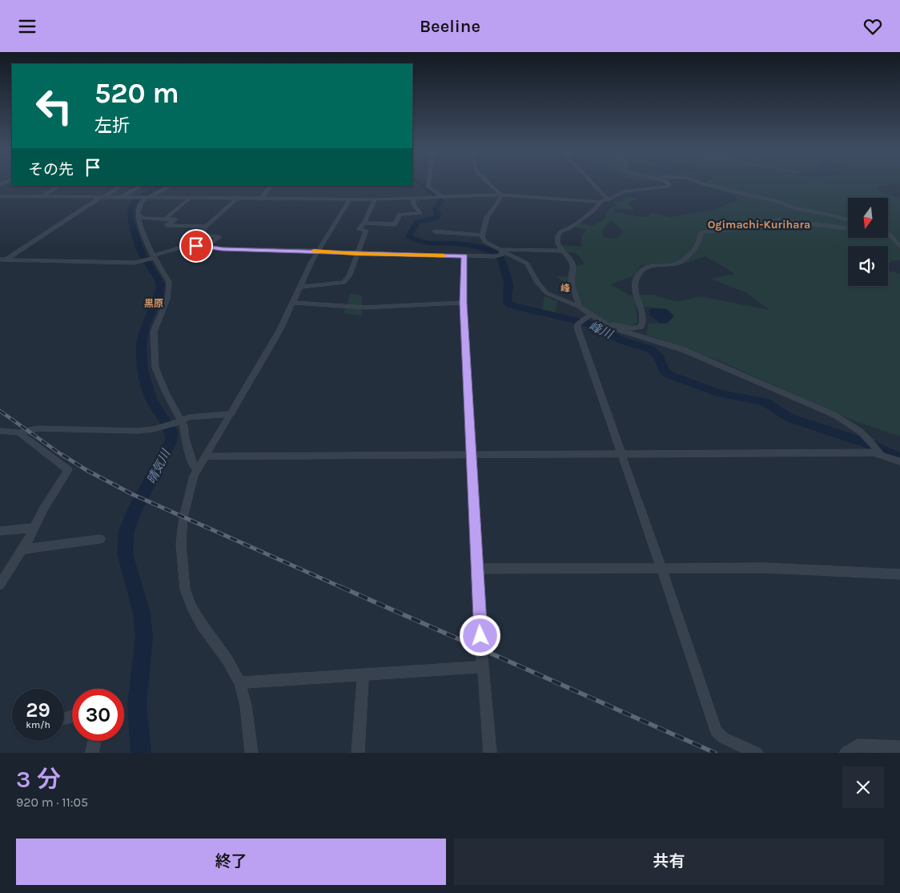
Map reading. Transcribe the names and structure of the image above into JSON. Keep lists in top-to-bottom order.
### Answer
{
  "districts": ["Ogimachi-Kurihara", "峰", "黒原"],
  "water": ["峰川", "晴気川"],
  "north": "bottom",
  "page": {
    "header": "Beeline",
    "turn": ["520 m", "左折"],
    "then": "その先",
    "speed": "29 km/h",
    "limit": "30",
    "heading": ["3 分", "920 m · 11:05"],
    "buttons": ["終了", "共有"]
  }
}
